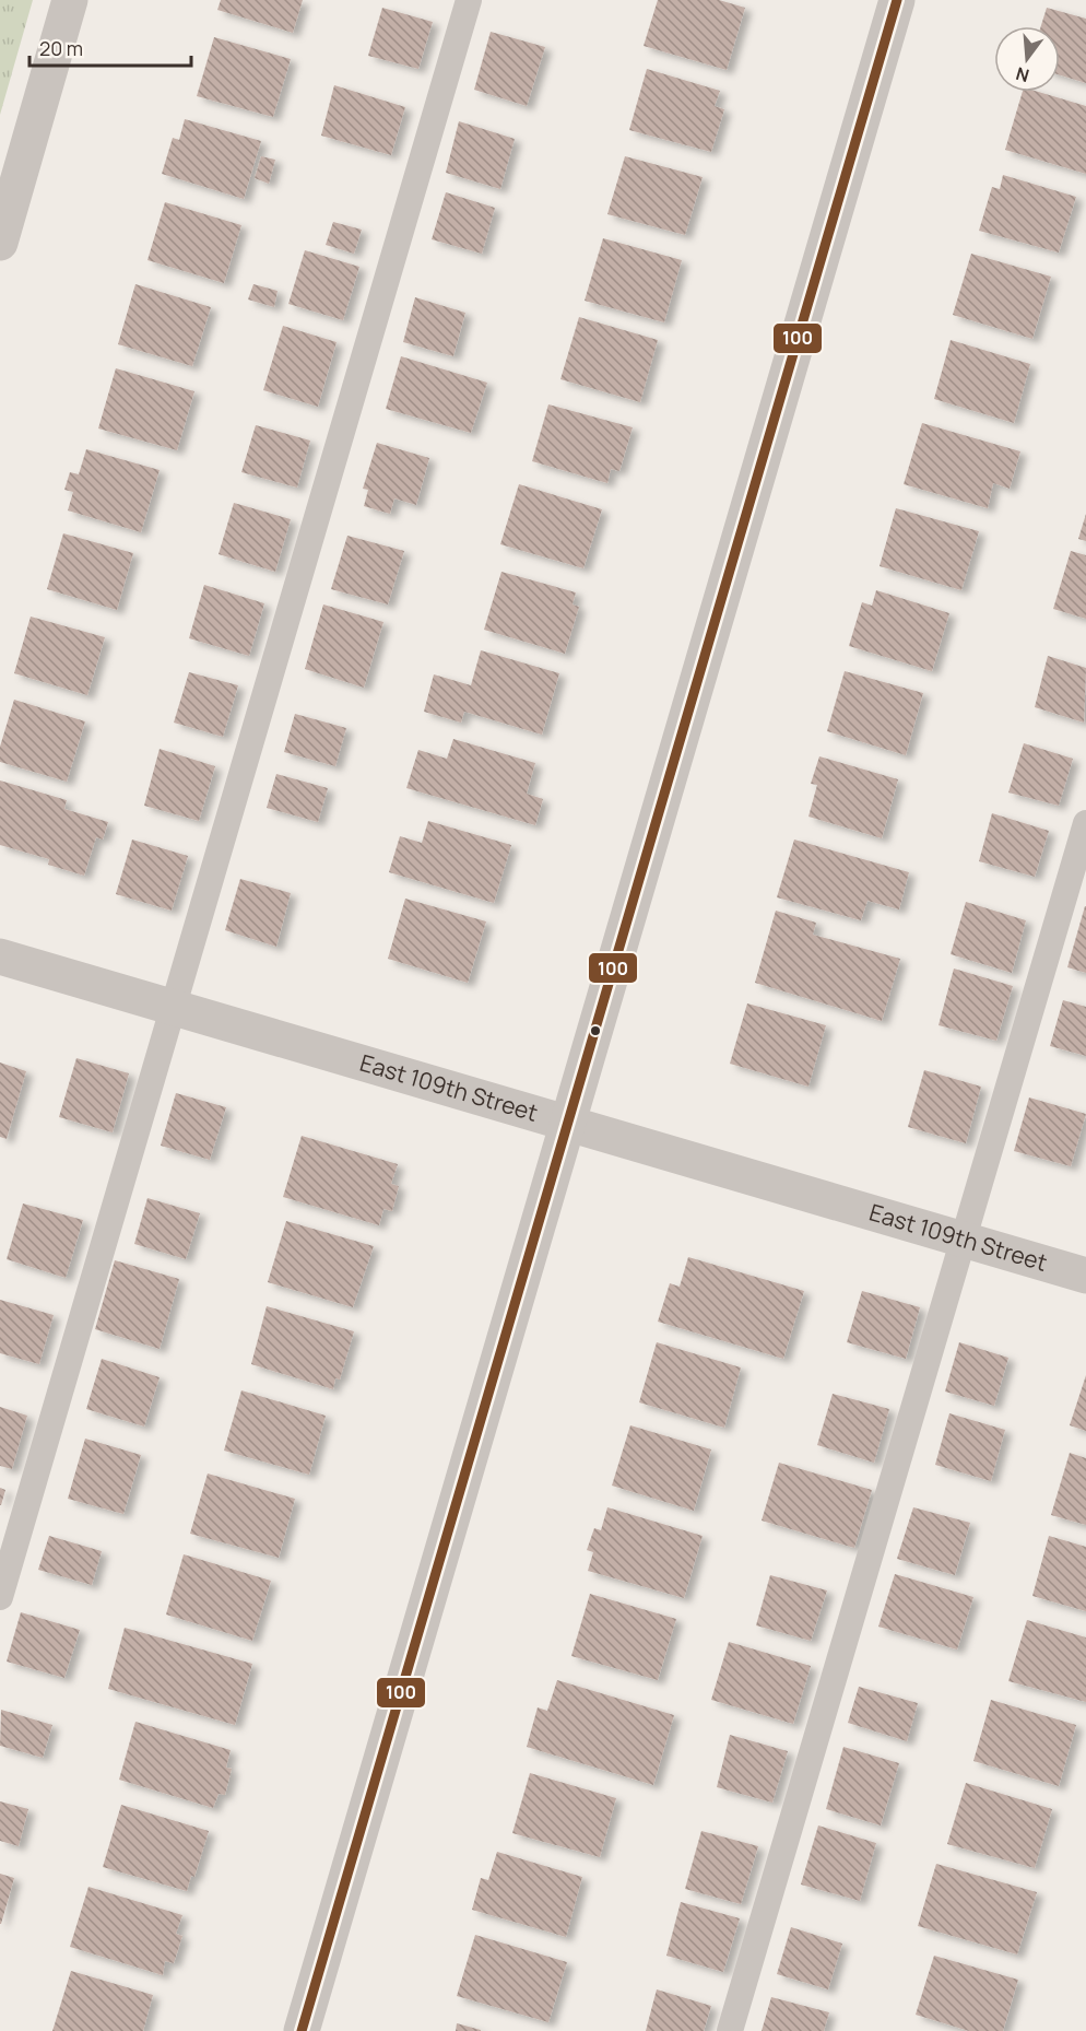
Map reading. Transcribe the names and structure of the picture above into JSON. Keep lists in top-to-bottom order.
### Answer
{
  "streets": {
    "street": ["East 109th Street"]
  },
  "lines": ["transit line 100"],
  "scale_bar": "20 m",
  "north": "bottom"
}
